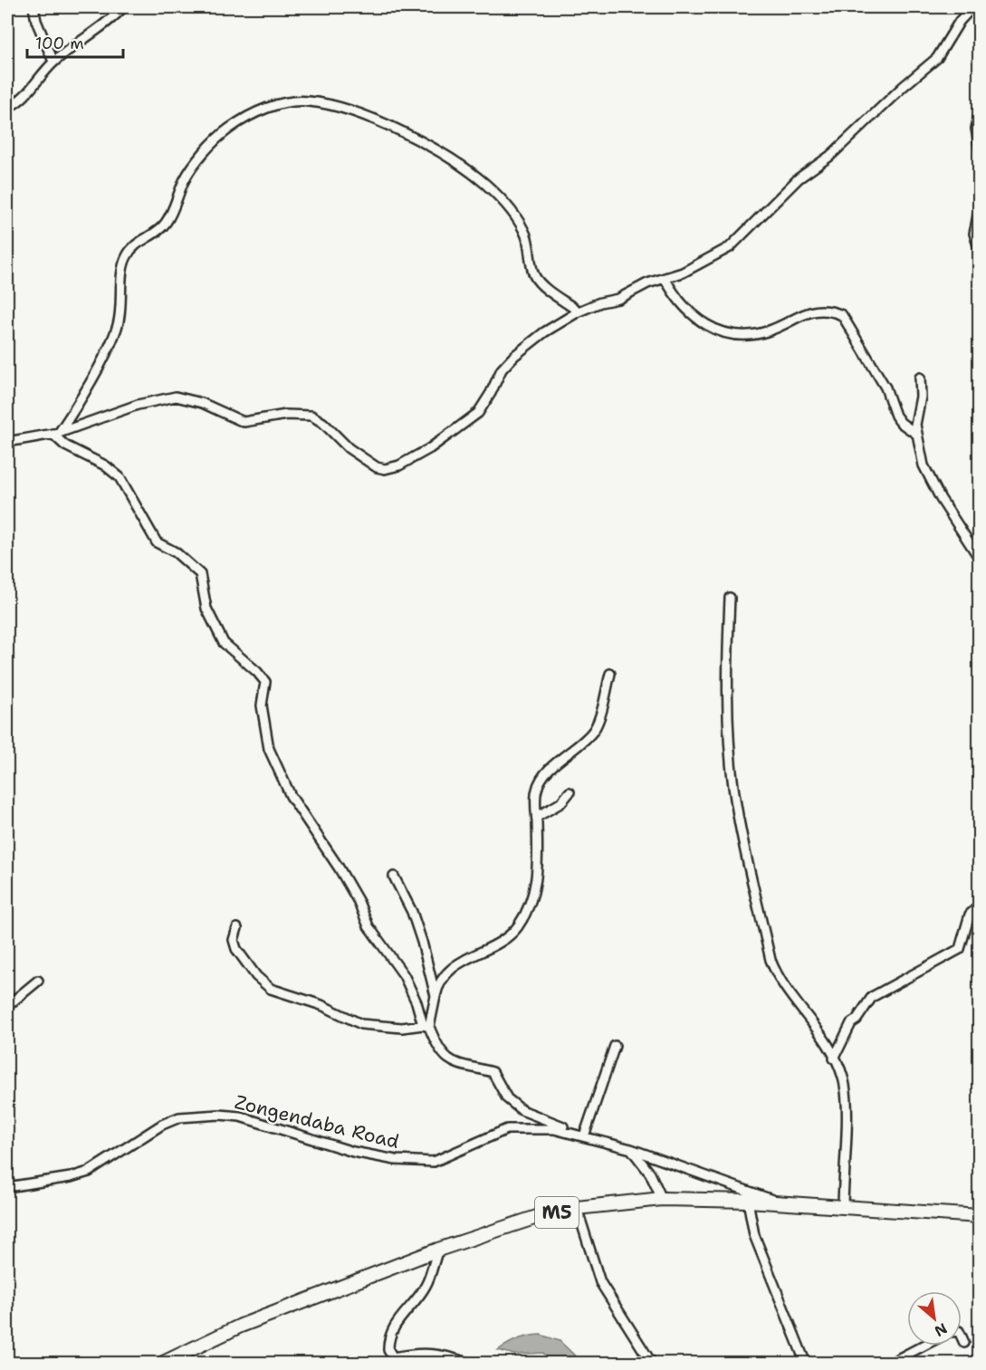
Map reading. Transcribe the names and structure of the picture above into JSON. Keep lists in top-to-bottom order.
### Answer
{
  "streets": {
    "highway": ["M5"],
    "street": ["Zongendaba Road"]
  },
  "crossings": [
    ["Zongendaba Road", "M5"]
  ],
  "scale_bar": "100 m",
  "north": "bottom right"
}
